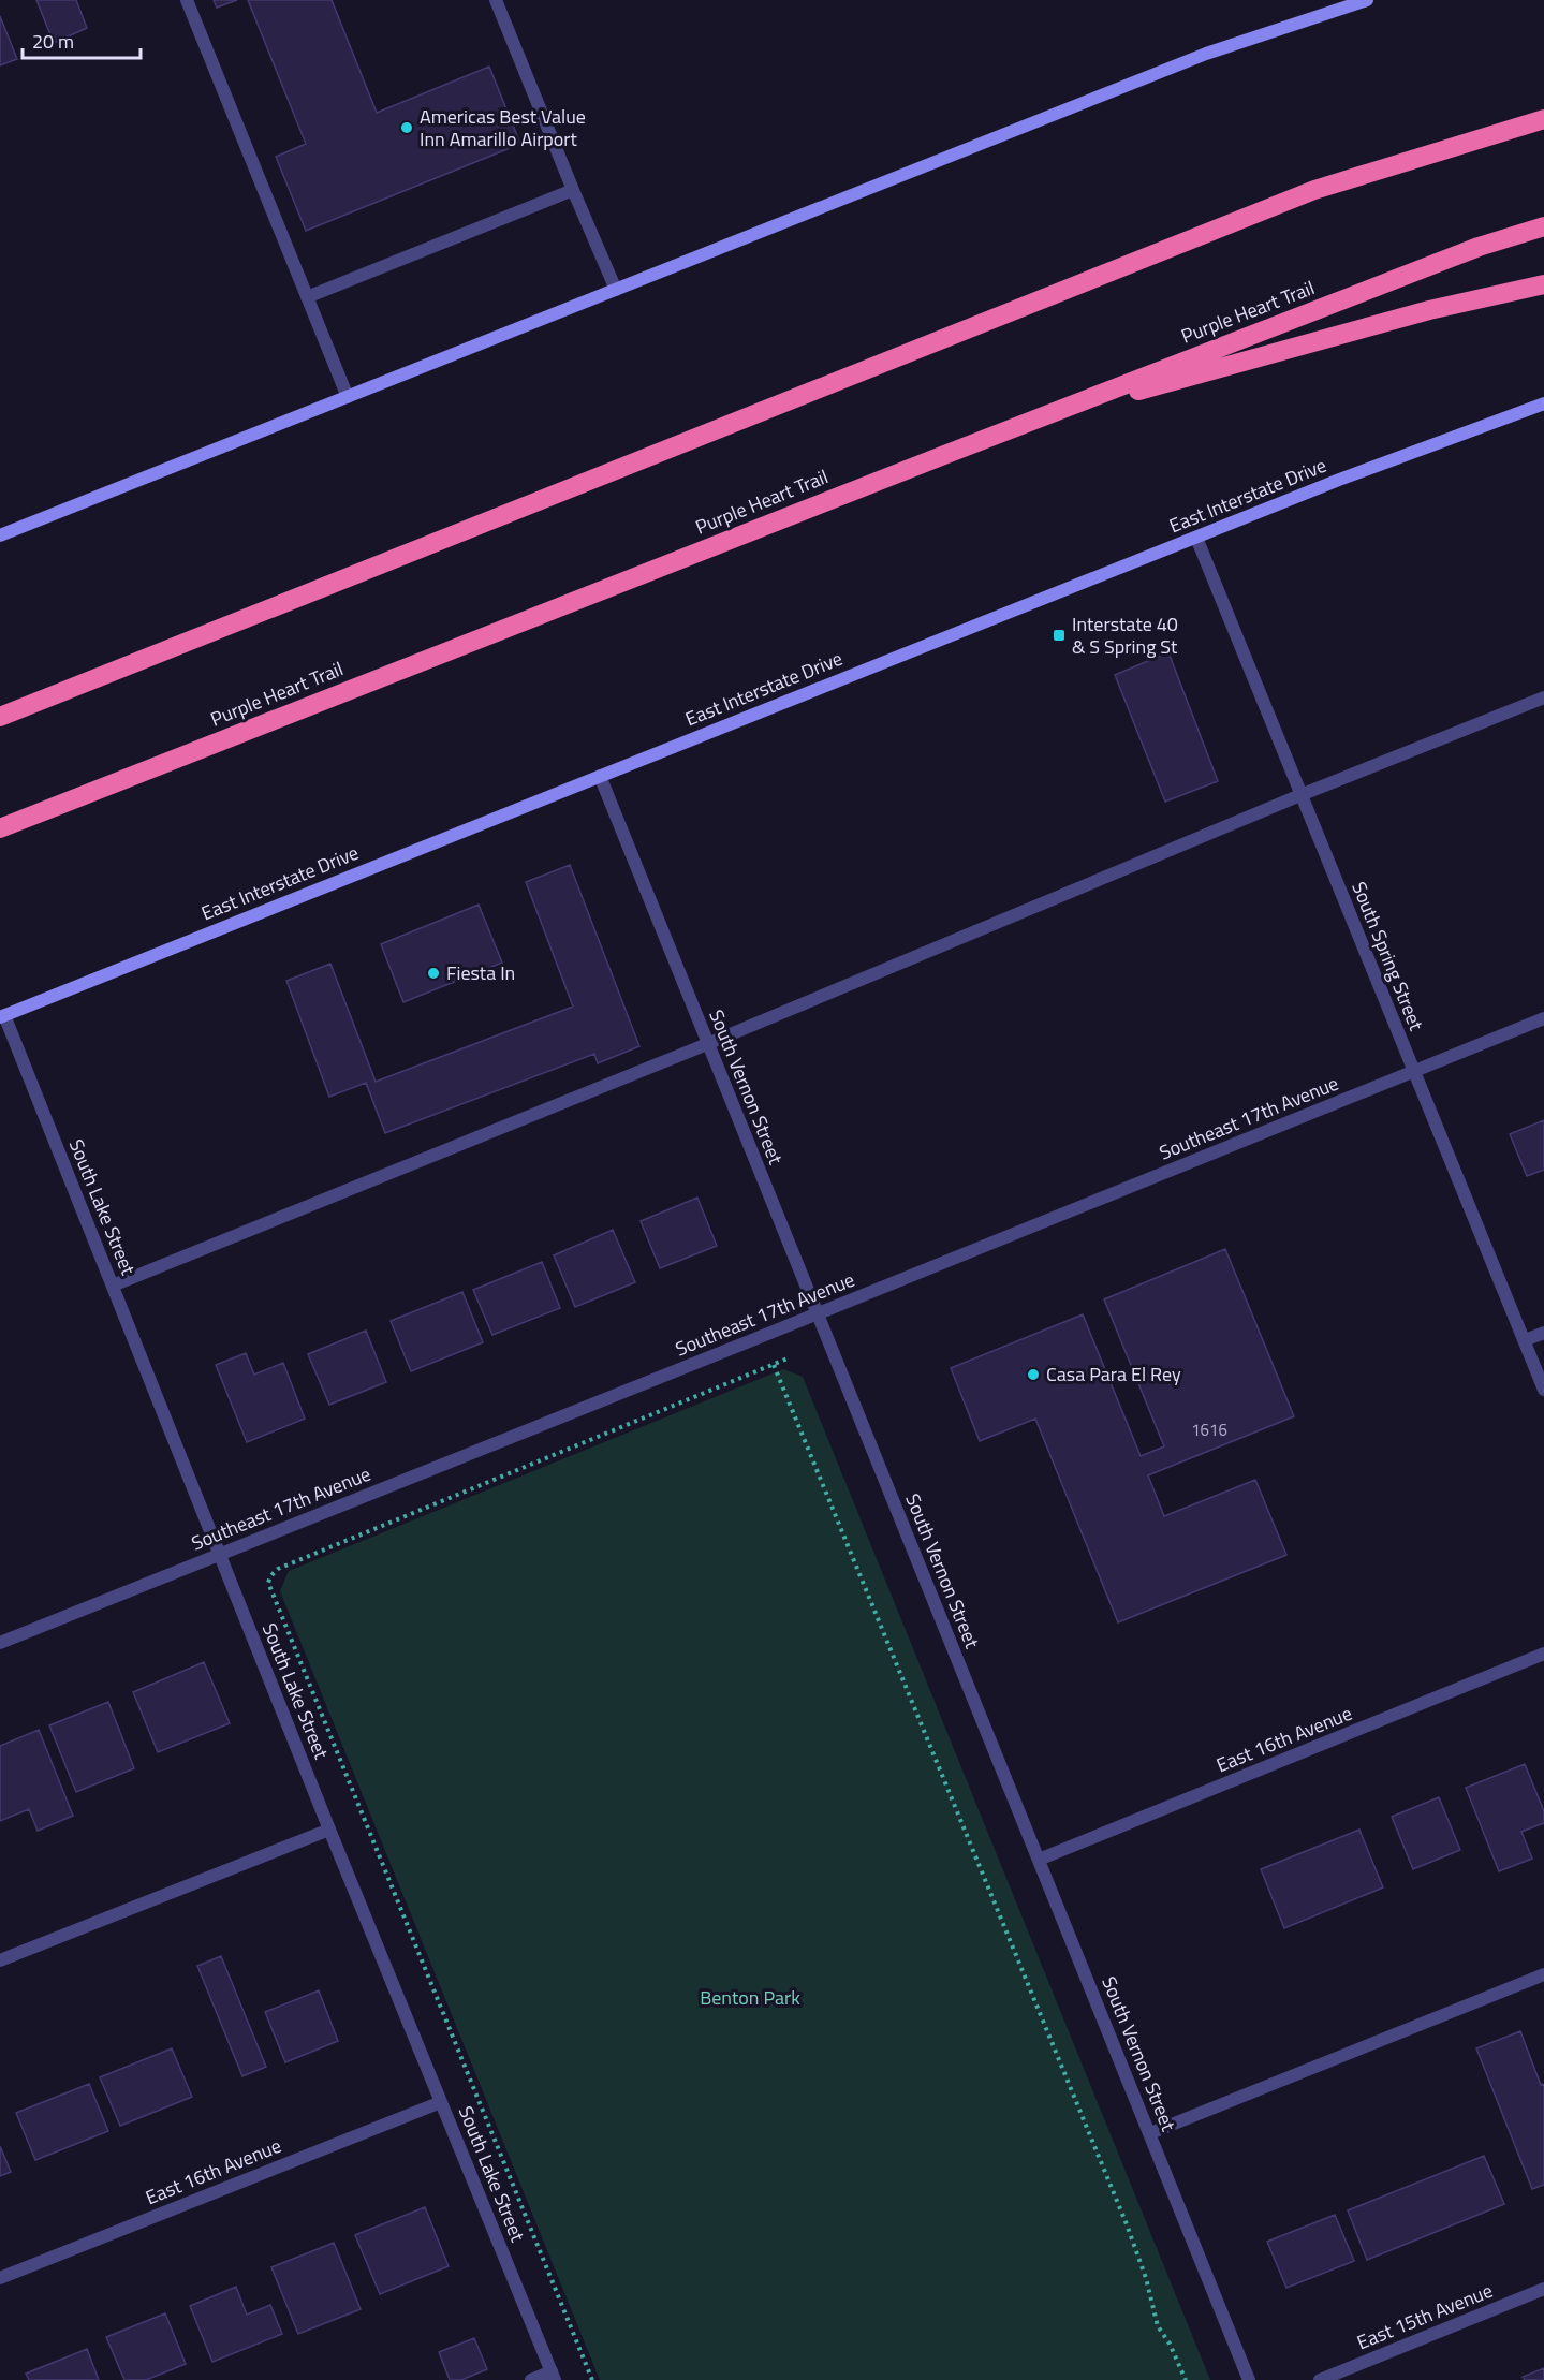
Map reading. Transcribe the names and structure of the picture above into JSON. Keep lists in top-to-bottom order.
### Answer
{
  "streets": {
    "highway": ["Purple Heart Trail"],
    "main road": ["East Interstate Drive"],
    "street": [
      "South Spring Street",
      "South Vernon Street",
      "Southeast 17th Avenue",
      "South Lake Street",
      "East 16th Avenue",
      "East 15th Avenue"
    ]
  },
  "crossings": [
    ["East Interstate Drive", "South Spring Street"],
    ["East Interstate Drive", "South Vernon Street"],
    ["East Interstate Drive", "South Lake Street"],
    ["South Spring Street", "Southeast 17th Avenue"],
    ["South Vernon Street", "Southeast 17th Avenue"],
    ["South Vernon Street", "East 16th Avenue"],
    ["Southeast 17th Avenue", "South Lake Street"],
    ["South Lake Street", "East 16th Avenue"]
  ],
  "parks": ["Benton Park"],
  "places": {
    "other": ["Americas Best Value Inn Amarillo Airport", "Fiesta In", "Casa Para El Rey"],
    "transit": ["Interstate 40 & S Spring St"]
  },
  "house_numbers": ["1616"],
  "scale_bar": "20 m"
}
